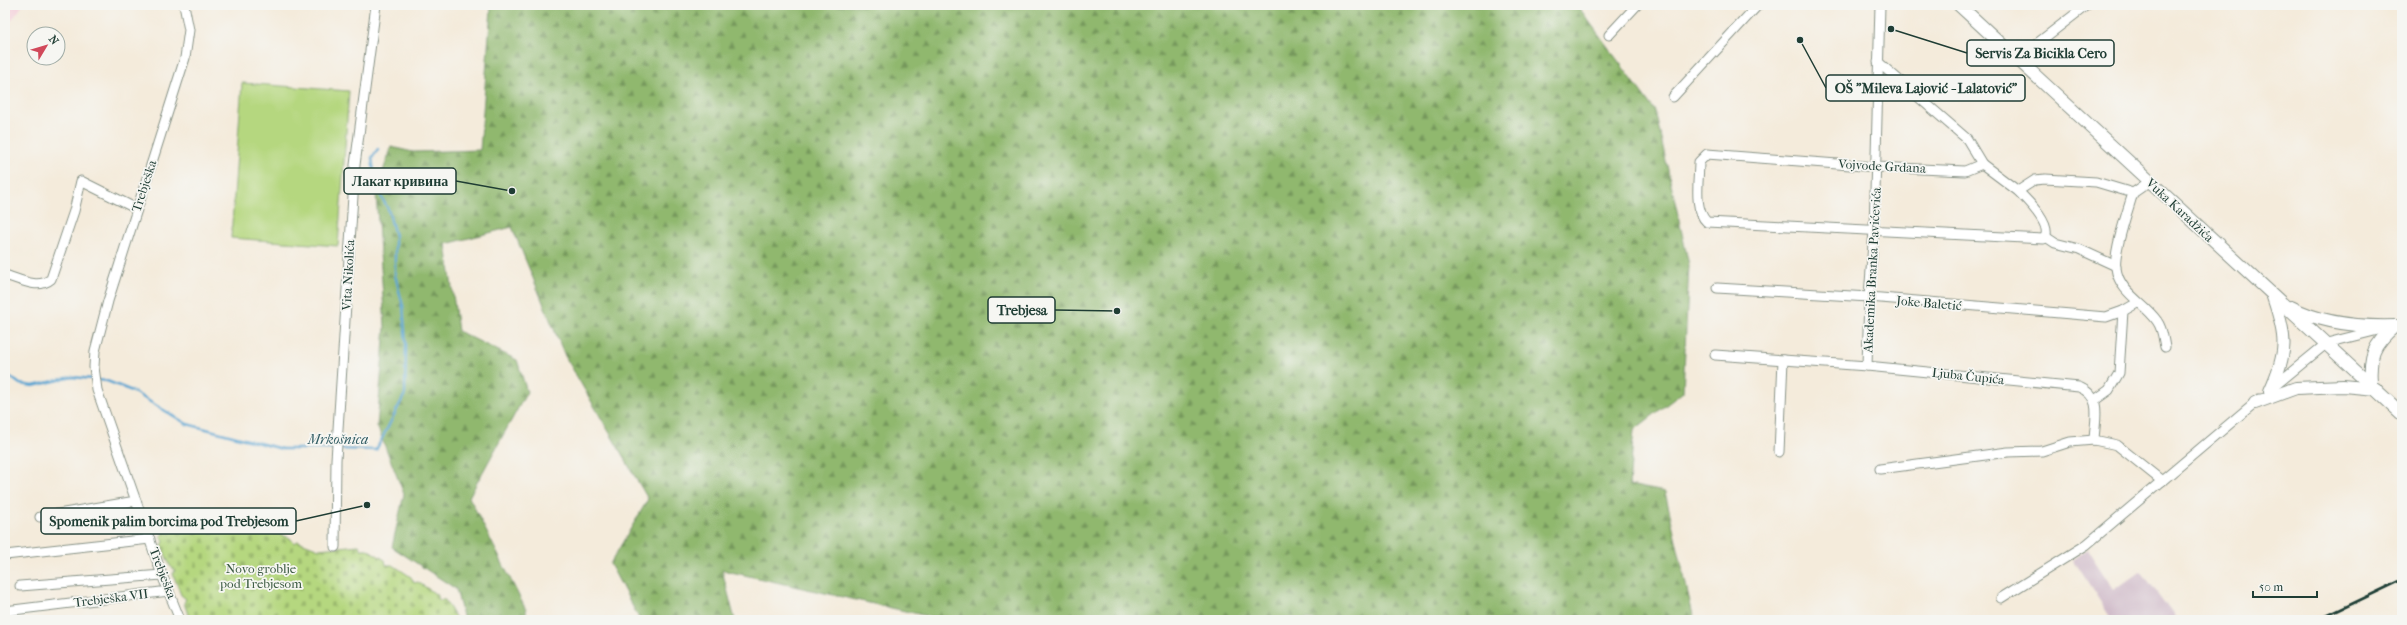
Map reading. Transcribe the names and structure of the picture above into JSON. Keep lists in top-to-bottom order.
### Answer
{
  "streets": {
    "street": [
      "Vojvode Grdana",
      "Trebješka",
      "Vuka Karadžića",
      "Akademika Branka Pavićevića",
      "Vita Nikolića",
      "Joke Baletić",
      "Ljuba Čupića",
      "Trebješka VII"
    ]
  },
  "crossings": [
    ["Vojvode Grdana", "Akademika Branka Pavićevića"],
    ["Trebješka", "Trebješka VII"],
    ["Akademika Branka Pavićevića", "Joke Baletić"],
    ["Akademika Branka Pavićevića", "Ljuba Čupića"]
  ],
  "water": ["Mrkošnica"],
  "parks": ["Novo groblje pod Trebjesom"],
  "places": [
    "Servis Za Bicikla Cero",
    "OŠ \"Mileva Lajović - Lalatović\"",
    "Лакат кривина",
    "Trebjesa",
    "Spomenik palim borcima pod Trebjesom"
  ],
  "scale_bar": "50 m",
  "north": "top right"
}
